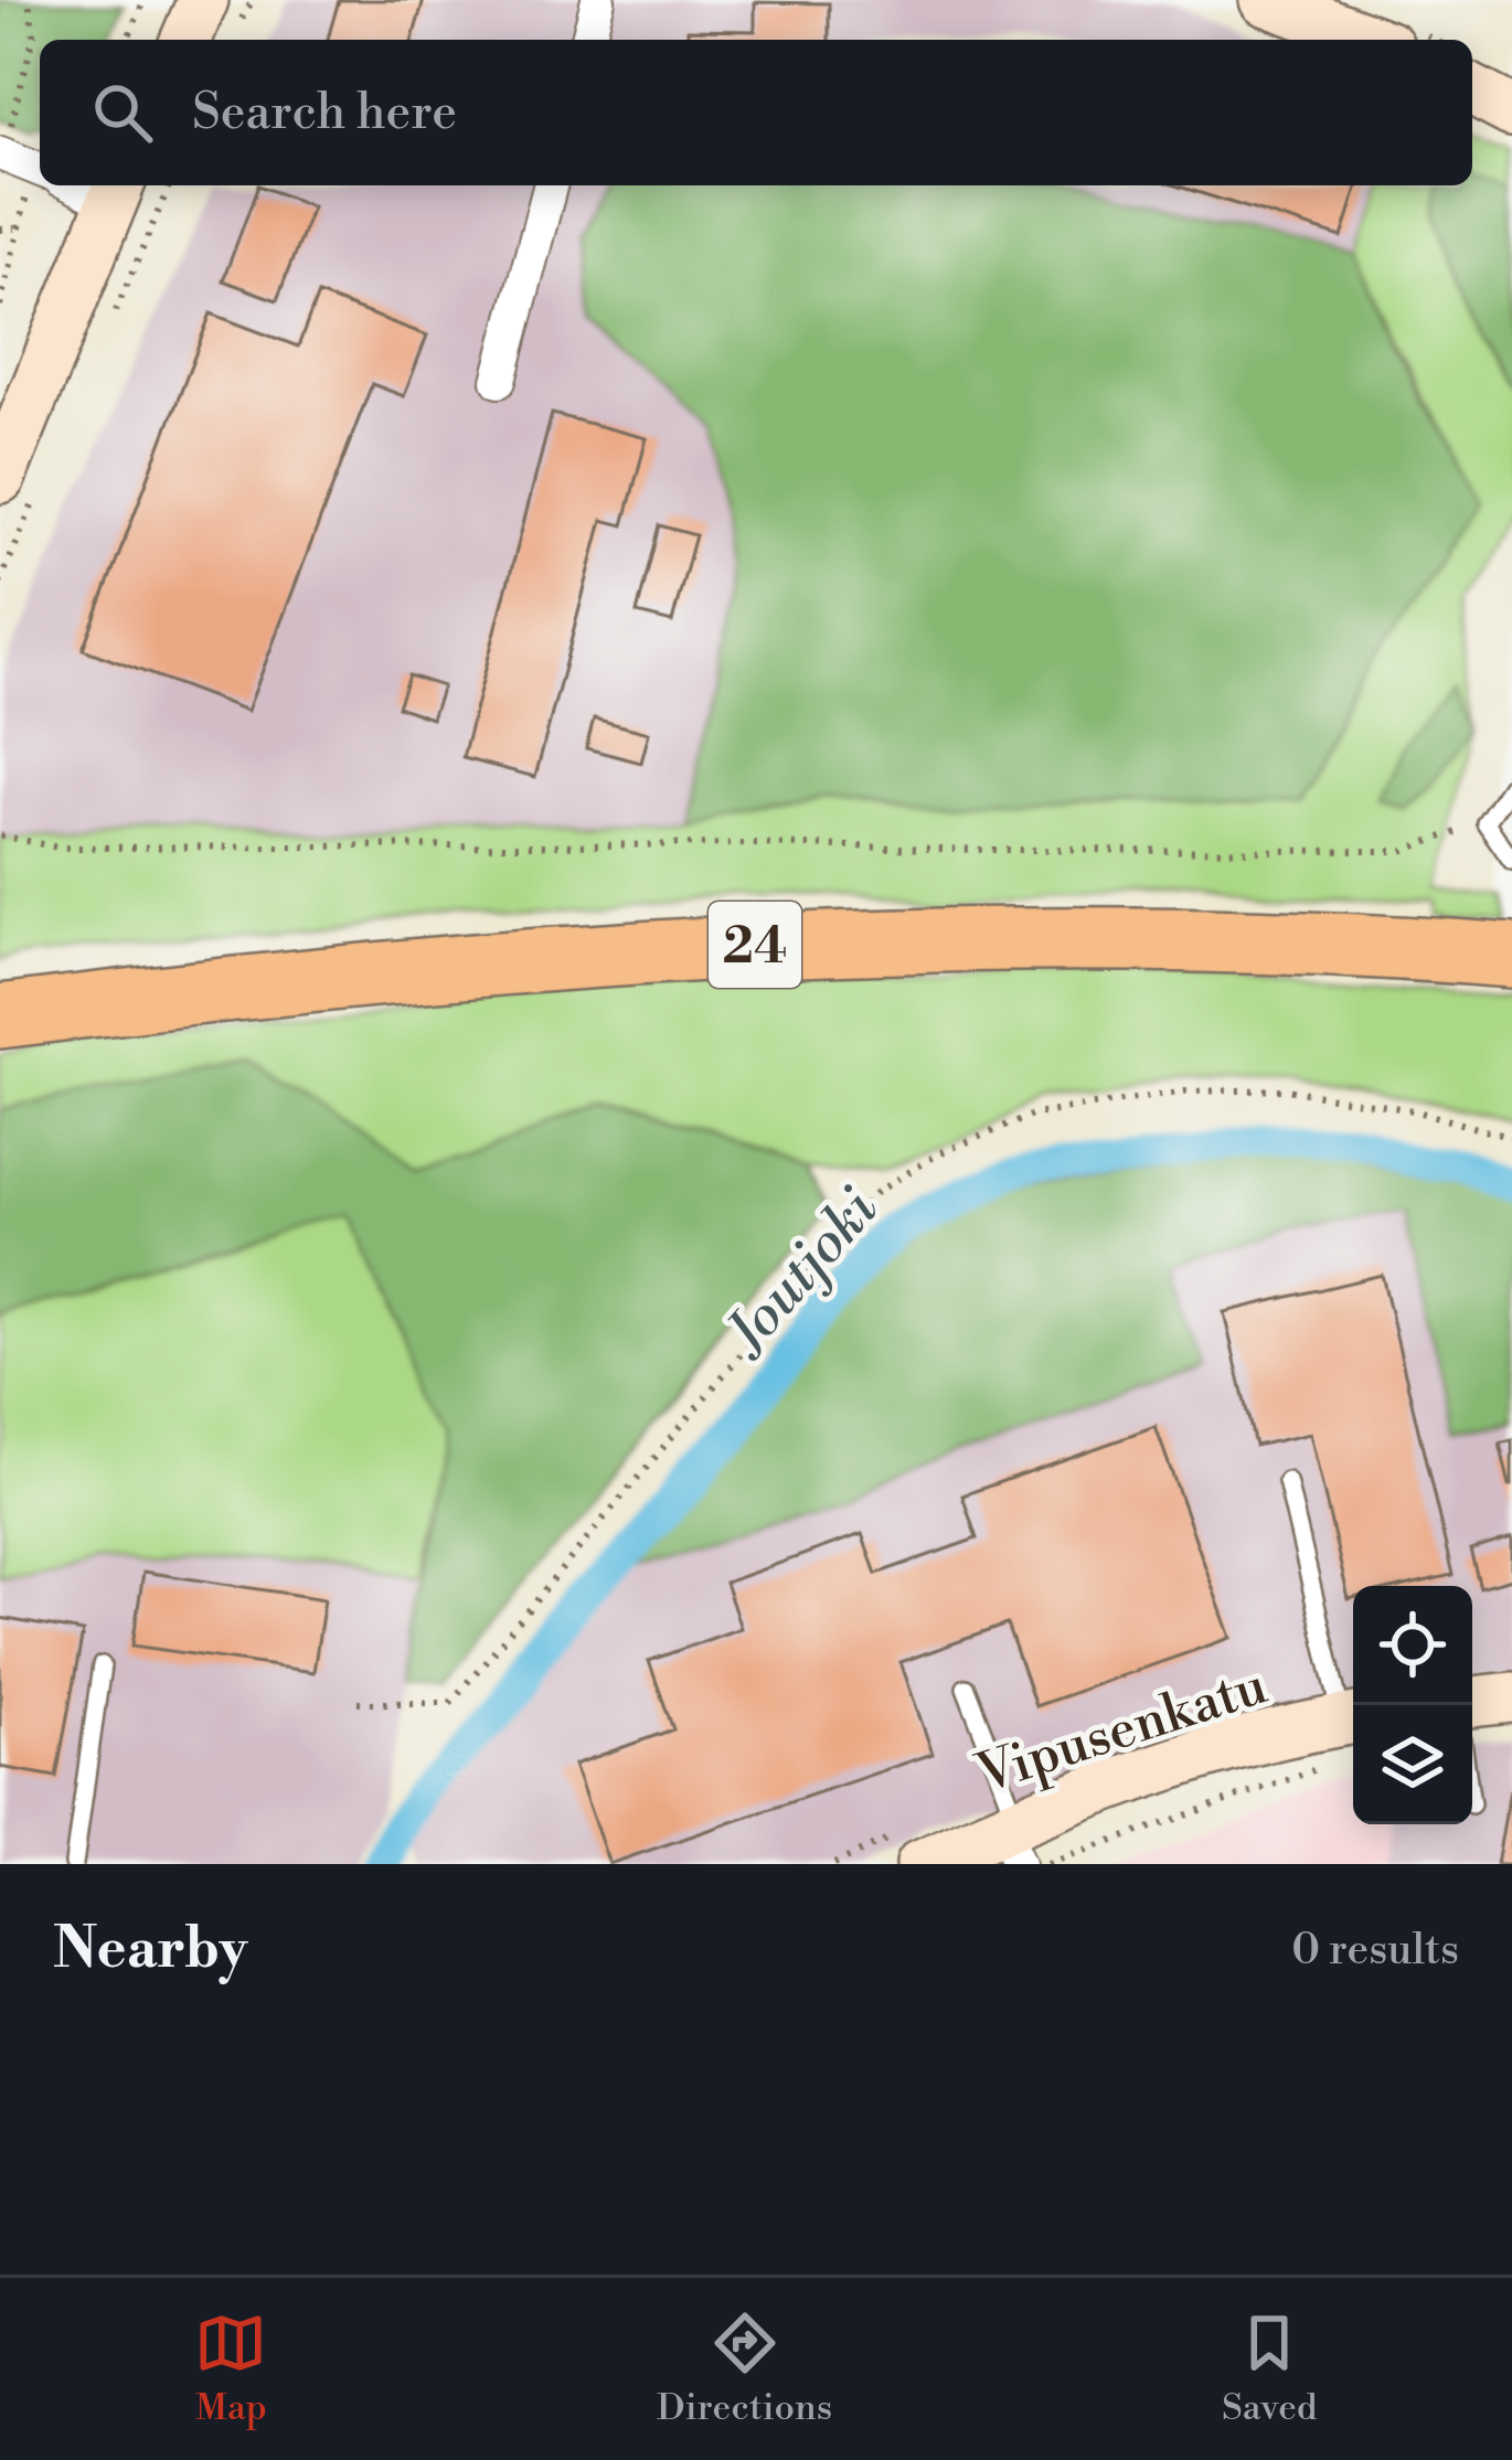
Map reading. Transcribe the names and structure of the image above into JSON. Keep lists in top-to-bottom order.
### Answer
{
  "streets": {
    "highway": ["24"],
    "street": ["Vipusenkatu"]
  },
  "water": ["Joutjoki"],
  "page": {
    "search": "Search here",
    "heading": ["Nearby", "0 results"],
    "nav": ["Map", "Directions", "Saved"]
  }
}
